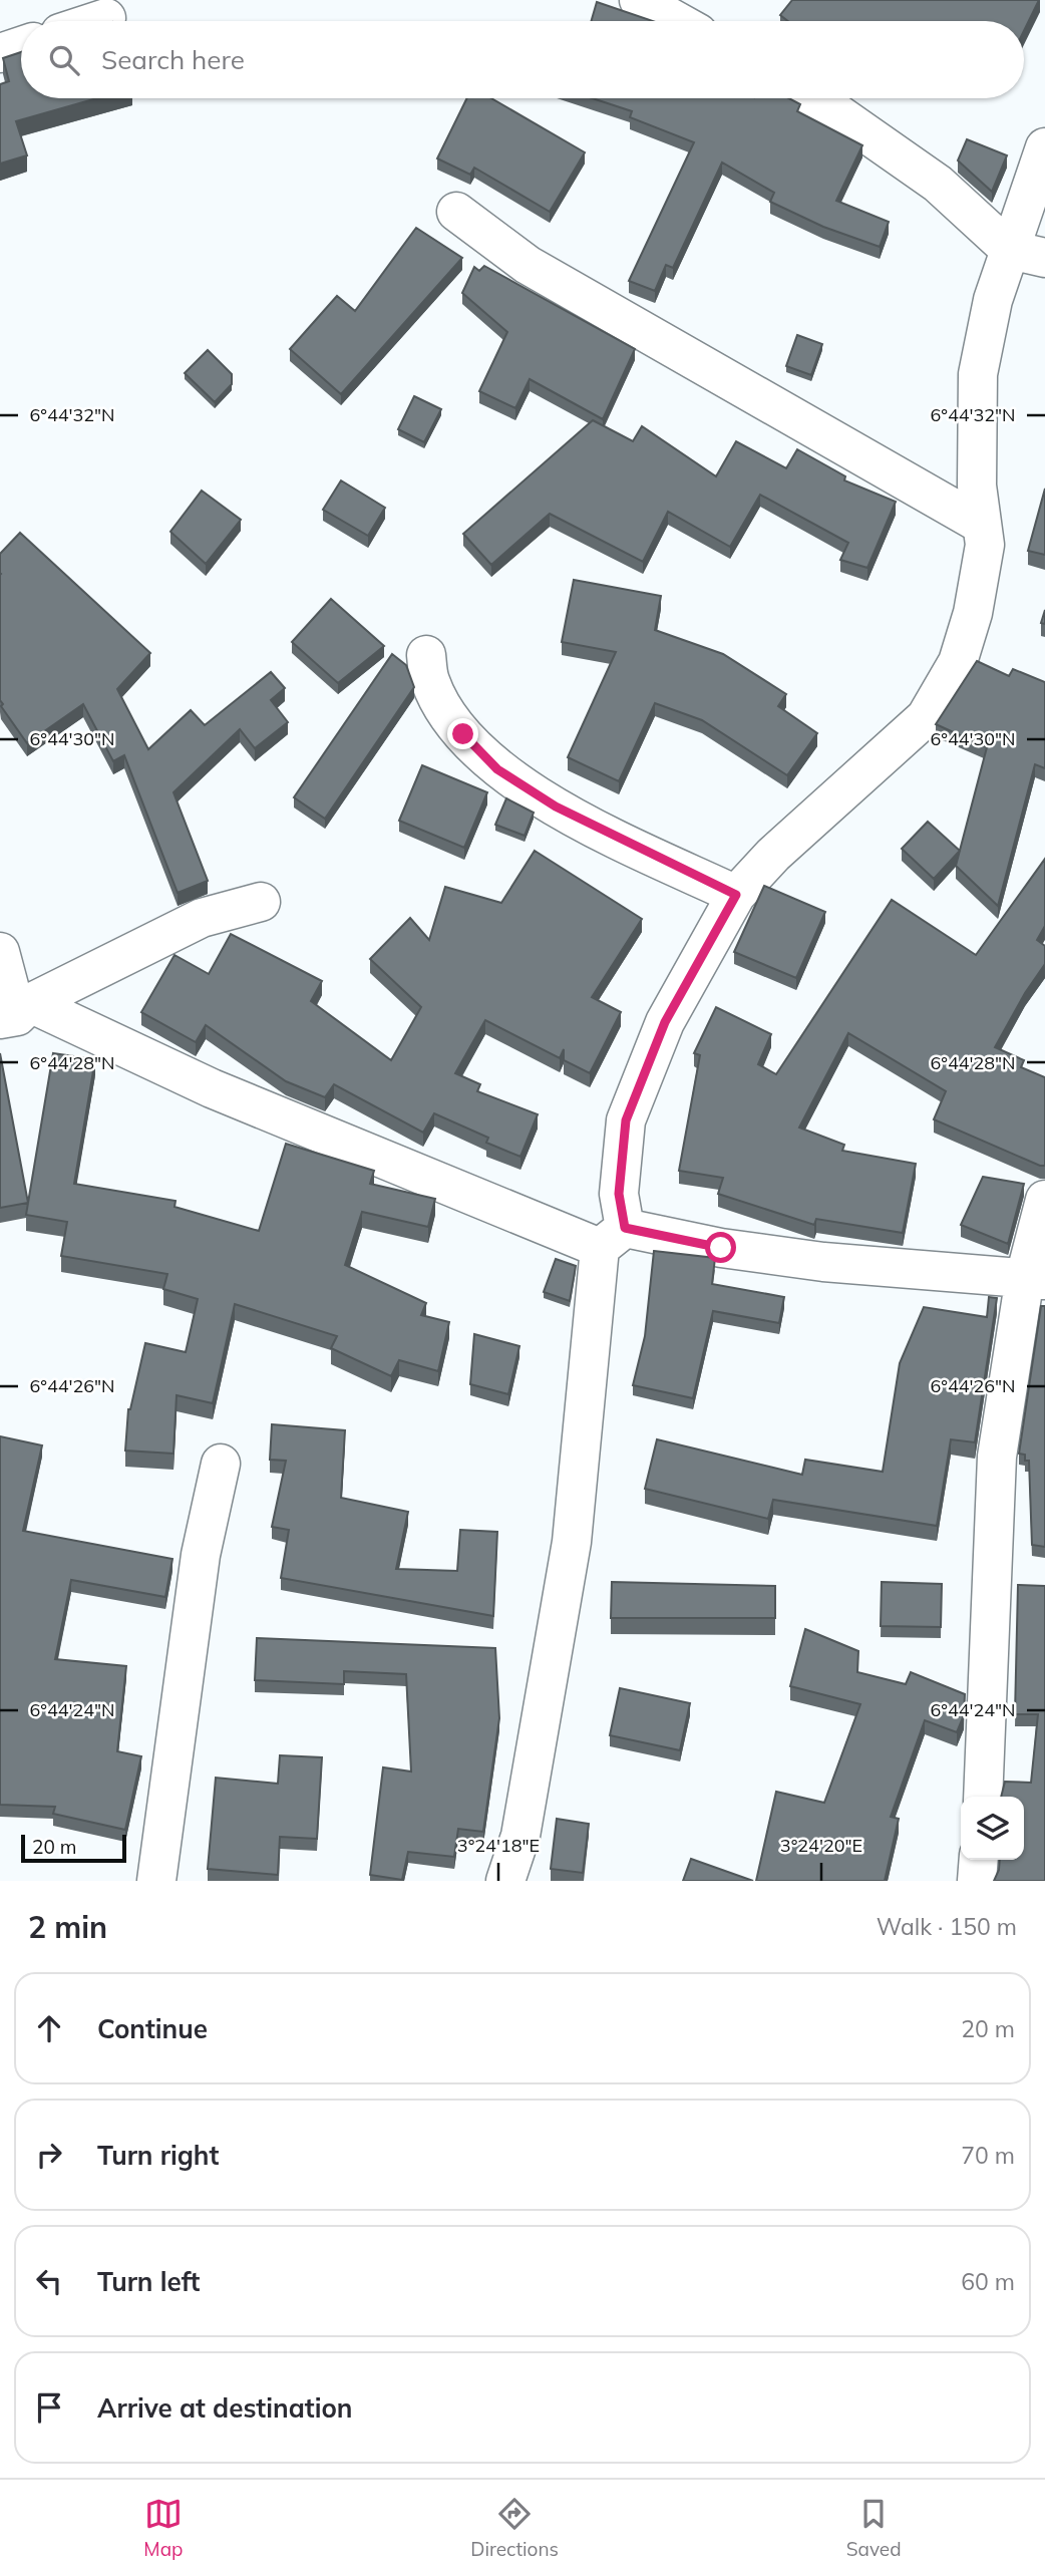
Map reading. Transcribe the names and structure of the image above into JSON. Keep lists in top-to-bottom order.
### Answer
{
  "scale_bar": "20 m",
  "page": {
    "search": "Search here",
    "scale": "20 m",
    "heading": ["2 min", "Walk · 150 m"],
    "list": [
      ["Continue", "20 m"],
      ["Turn right", "70 m"],
      ["Turn left", "60 m"],
      "Arrive at destination"
    ],
    "nav": ["Map", "Directions", "Saved"]
  },
  "coordinates": [
    "6°44'32\"N",
    "6°44'30\"N",
    "6°44'28\"N",
    "6°44'26\"N",
    "6°44'24\"N",
    "3°24'18\"E",
    "3°24'20\"E"
  ]
}
